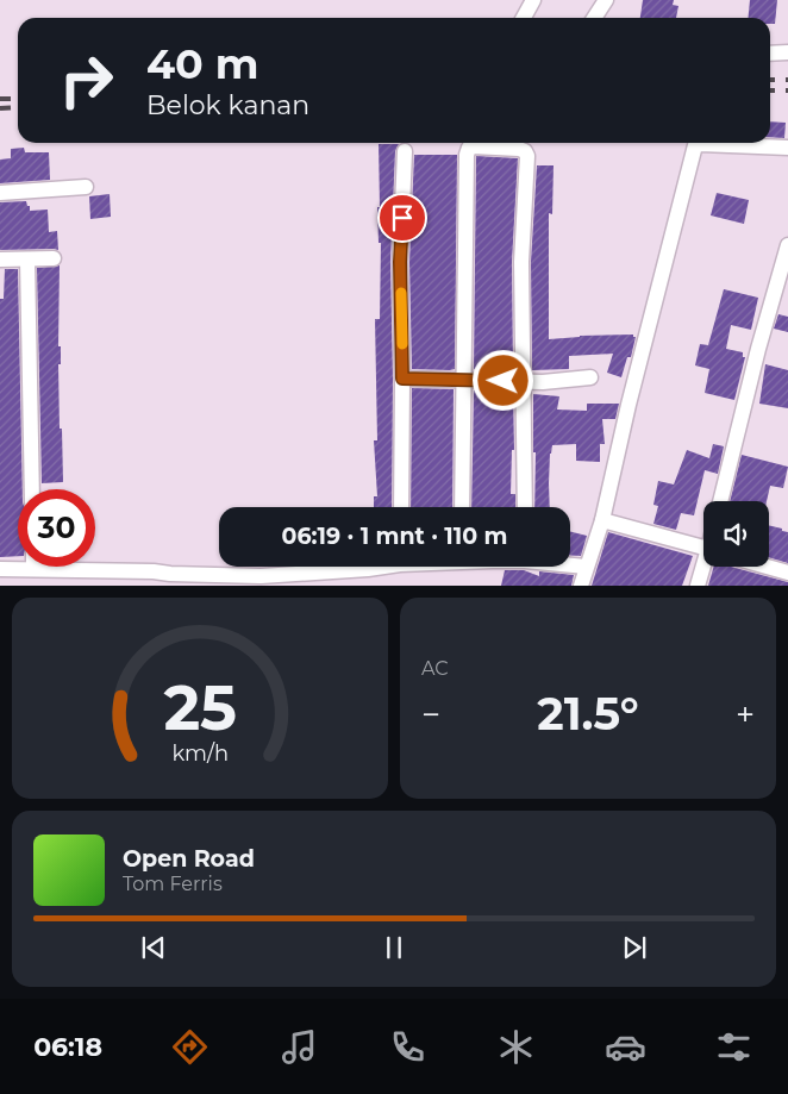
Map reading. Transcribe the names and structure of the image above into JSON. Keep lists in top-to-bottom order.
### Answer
{
  "page": {
    "turn": ["40 m", "Belok kanan"],
    "limit": "30",
    "trip": "06:19 · 1 mnt · 110 m",
    "tile": "AC",
    "heat": ["−", "21.5°", "+"],
    "song": ["Open Road", "Tom Ferris"],
    "tabs": "06:18",
    "gauge": ["25", "km/h"]
  }
}
